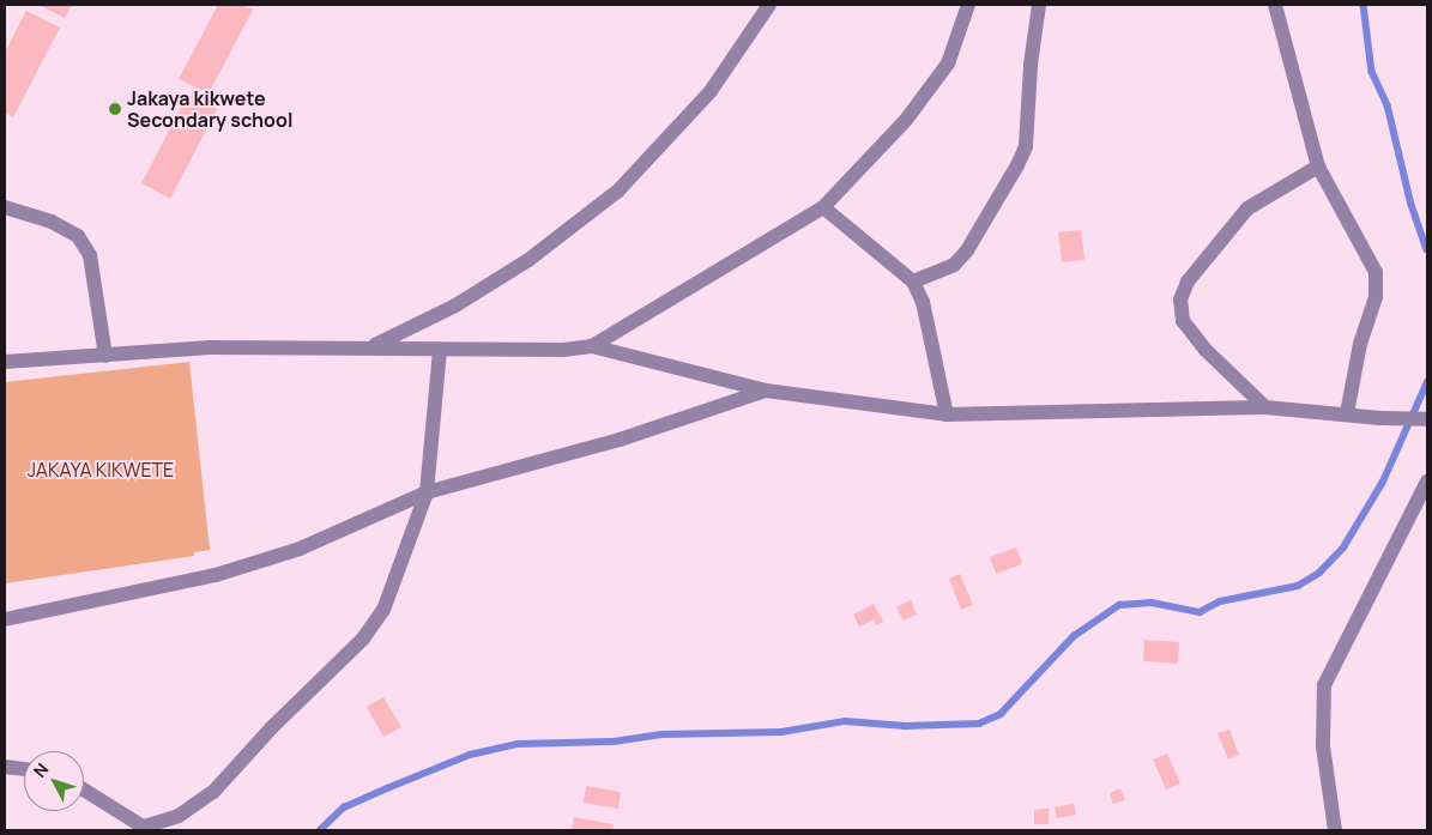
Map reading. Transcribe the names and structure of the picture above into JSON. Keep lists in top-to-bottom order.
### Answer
{
  "parks": ["JAKAYA KIKWETE"],
  "places": ["Jakaya kikwete Secondary school"],
  "north": "top left"
}
